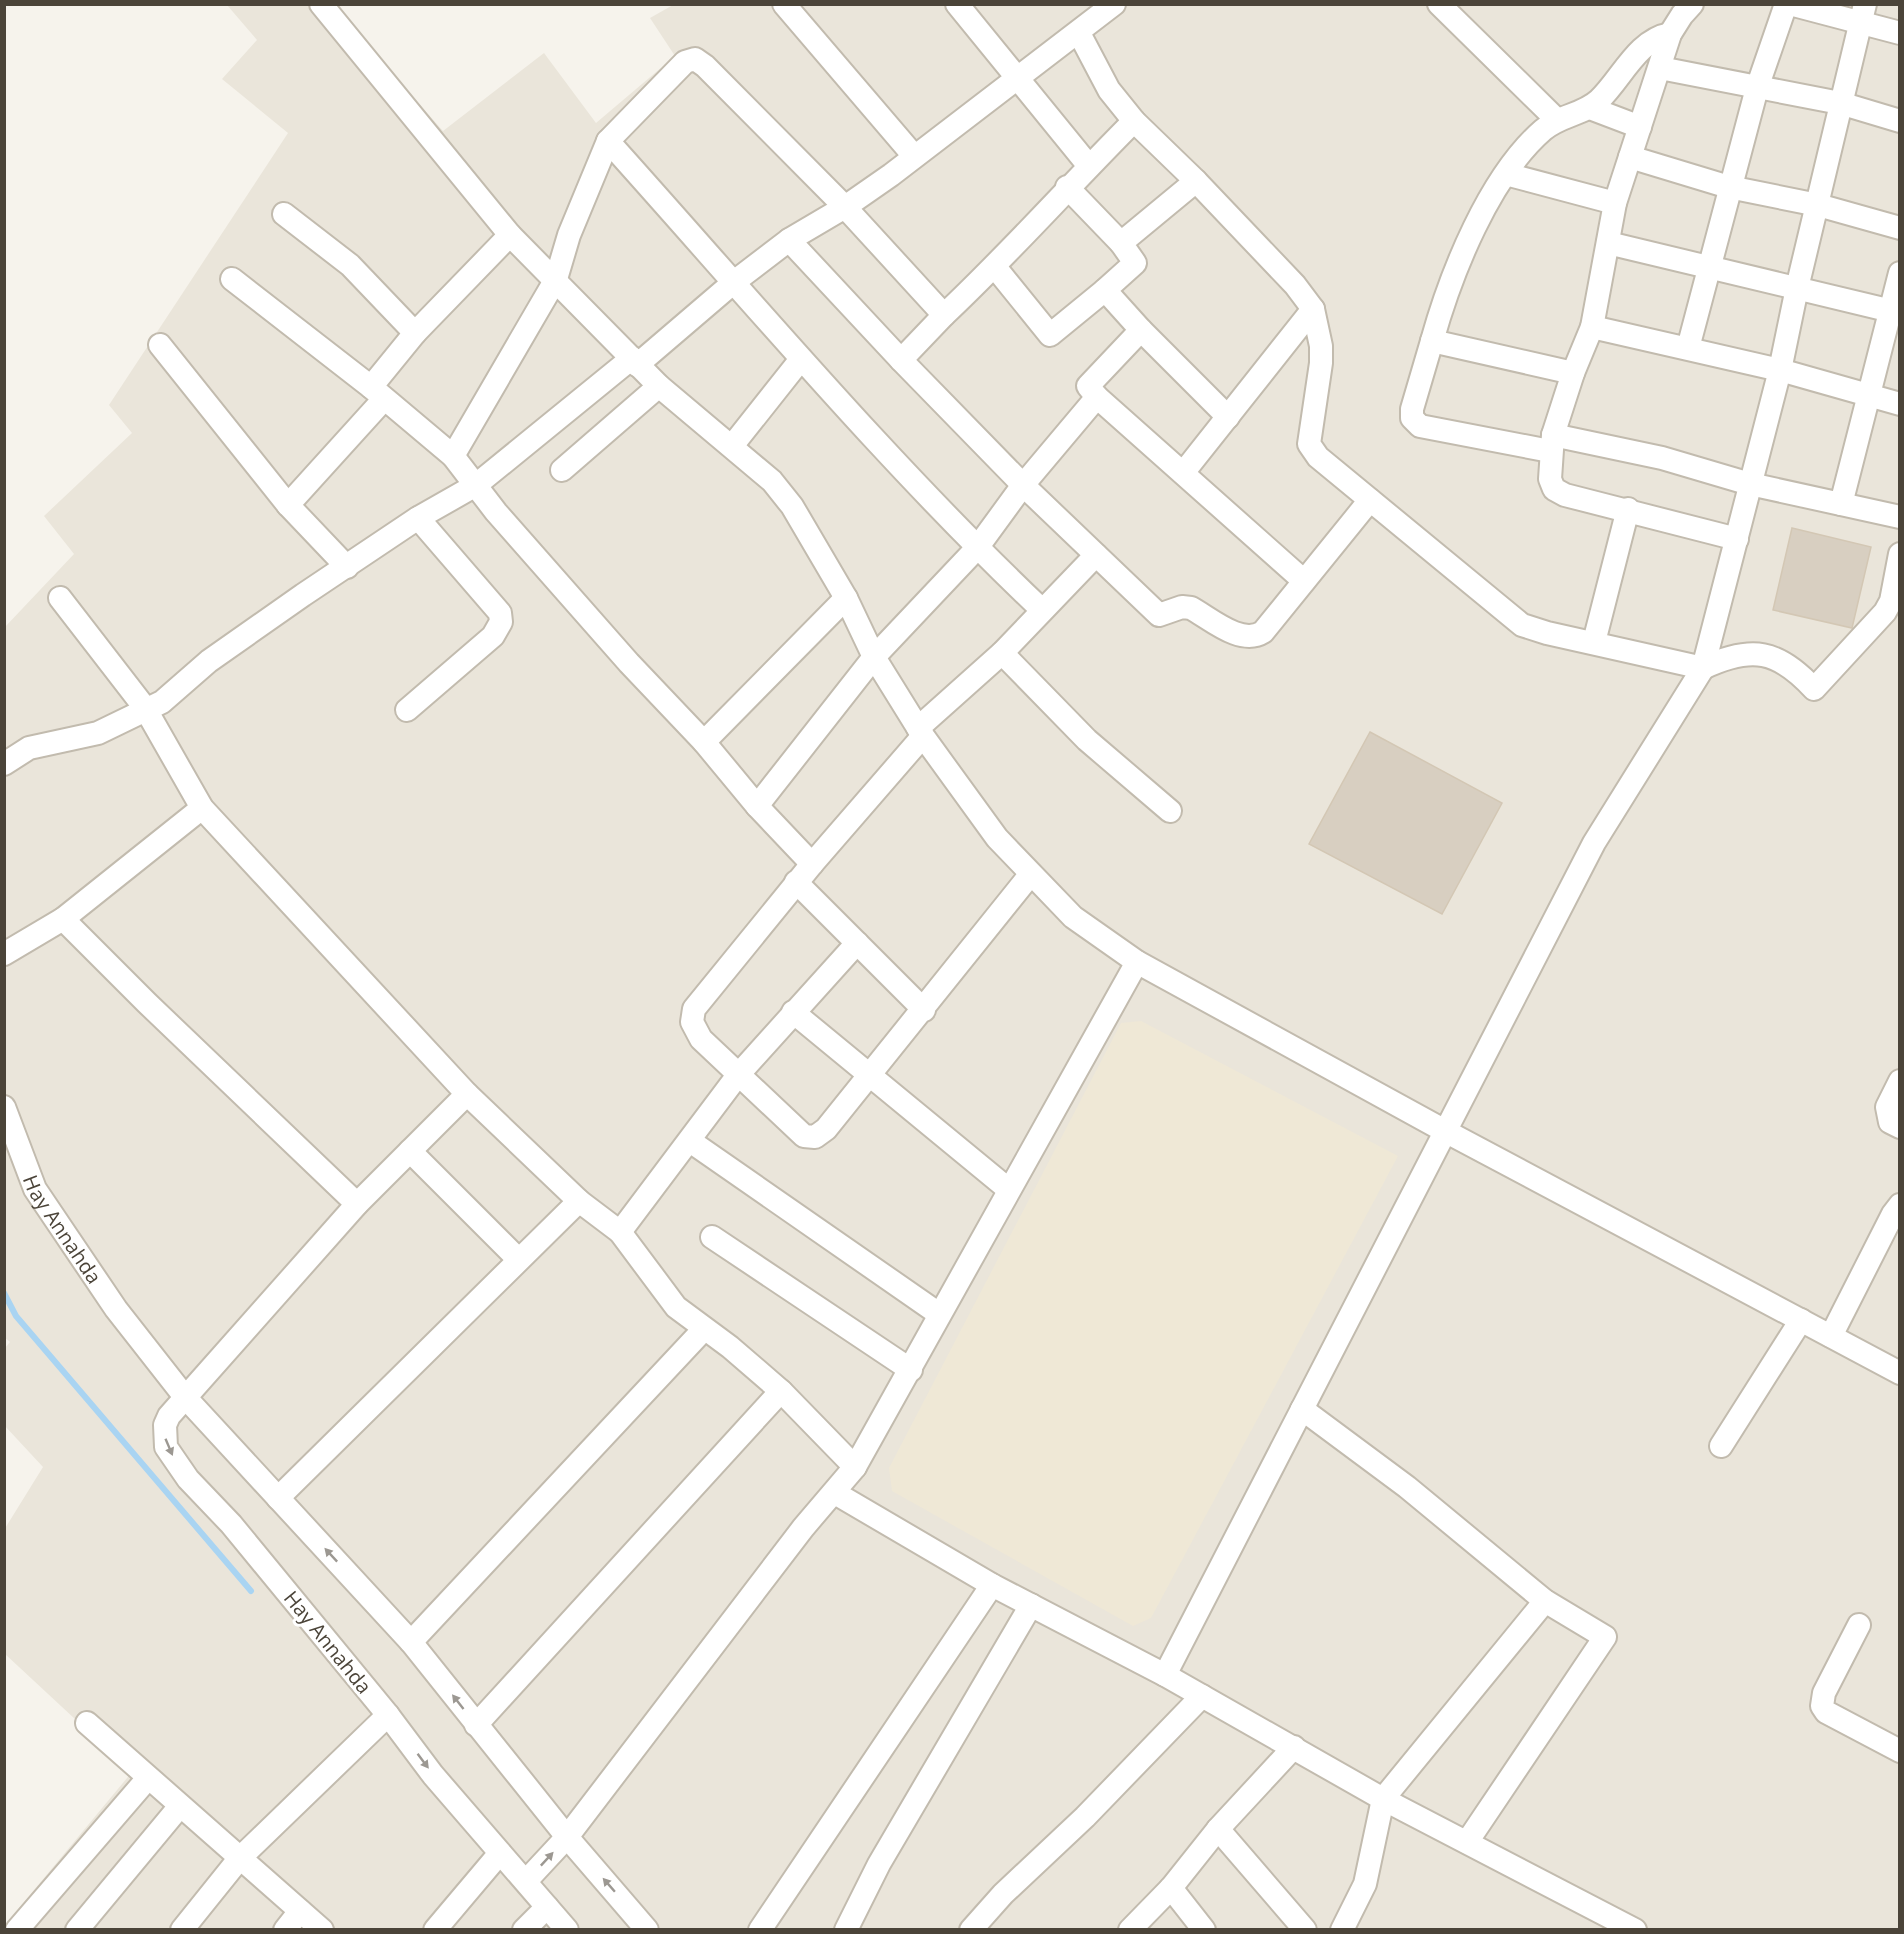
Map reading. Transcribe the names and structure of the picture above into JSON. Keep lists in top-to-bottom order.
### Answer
{
  "streets": {
    "street": ["Hay Annahda"]
  }
}
